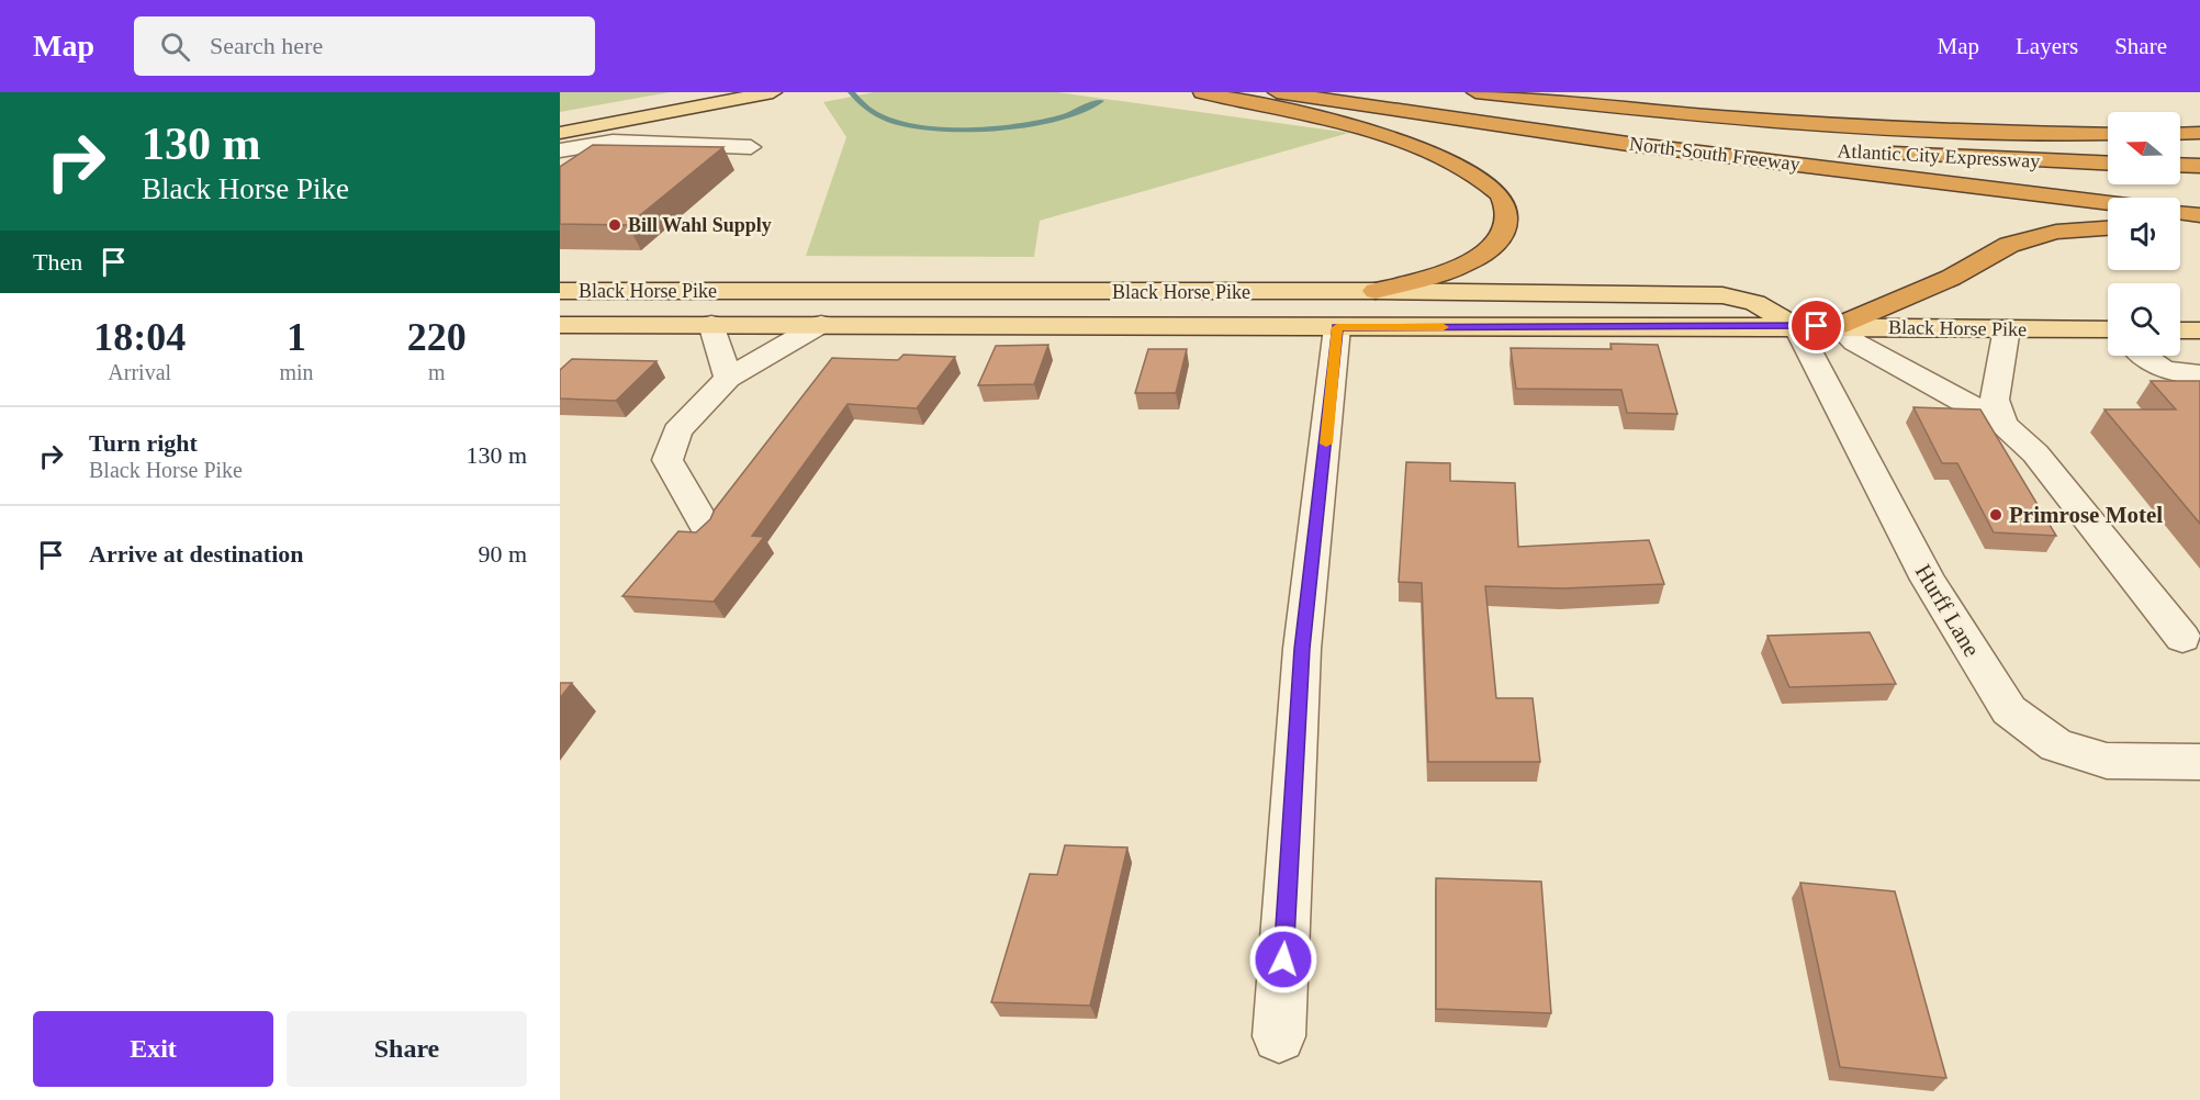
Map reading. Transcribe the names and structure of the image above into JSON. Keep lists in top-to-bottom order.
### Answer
{
  "streets": {
    "highway": ["North-South Freeway", "Atlantic City Expressway"],
    "main road": ["Black Horse Pike"],
    "street": ["Hurff Lane"]
  },
  "crossings": [
    ["Black Horse Pike", "Hurff Lane"]
  ],
  "places": ["Bill Wahl Supply", "Primrose Motel"],
  "north": "left",
  "page": {
    "header": "Map",
    "search": "Search here",
    "nav": ["Map", "Layers", "Share"],
    "turn": ["130 m", "Black Horse Pike"],
    "then": "Then",
    "eta": [
      "18:04",
      "Arrival",
      "1",
      "min",
      "220",
      "m"
    ],
    "list": [
      {
        "name": "Turn right",
        "note": "Black Horse Pike",
        "value": "130 m"
      },
      {
        "name": "Arrive at destination",
        "value": "90 m"
      }
    ],
    "buttons": ["Exit", "Share"]
  }
}
